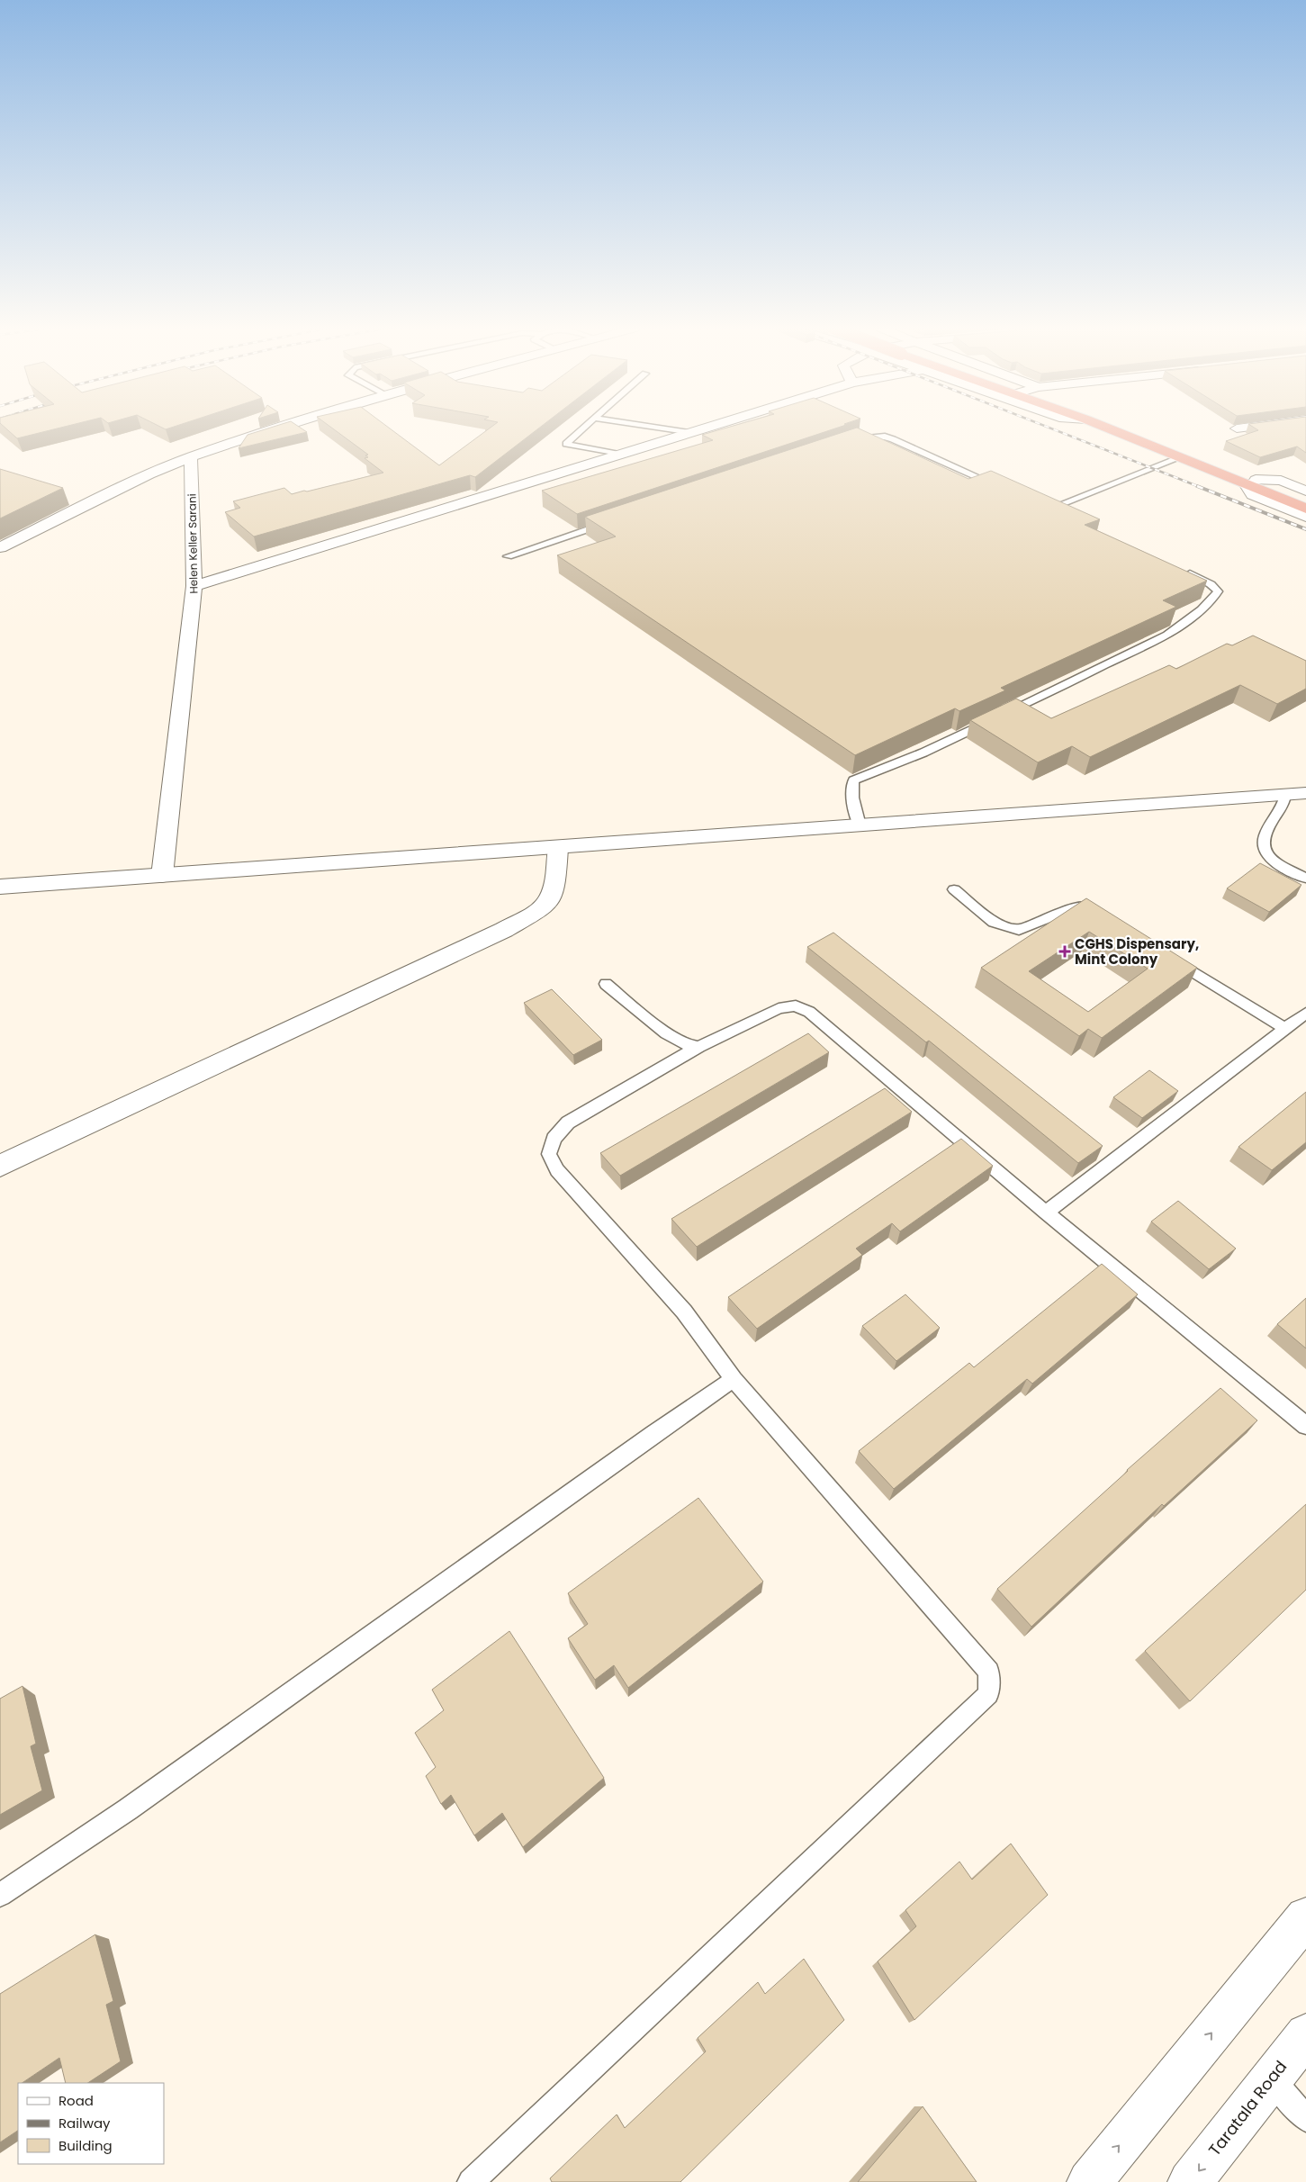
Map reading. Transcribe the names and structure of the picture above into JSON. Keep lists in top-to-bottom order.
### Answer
{
  "streets": {
    "street": ["Helen Keller Sarani", "Taratala Road"]
  },
  "places": {
    "health": ["CGHS Dispensary, Mint Colony"]
  },
  "legend": ["Road", "Railway", "Building"]
}
